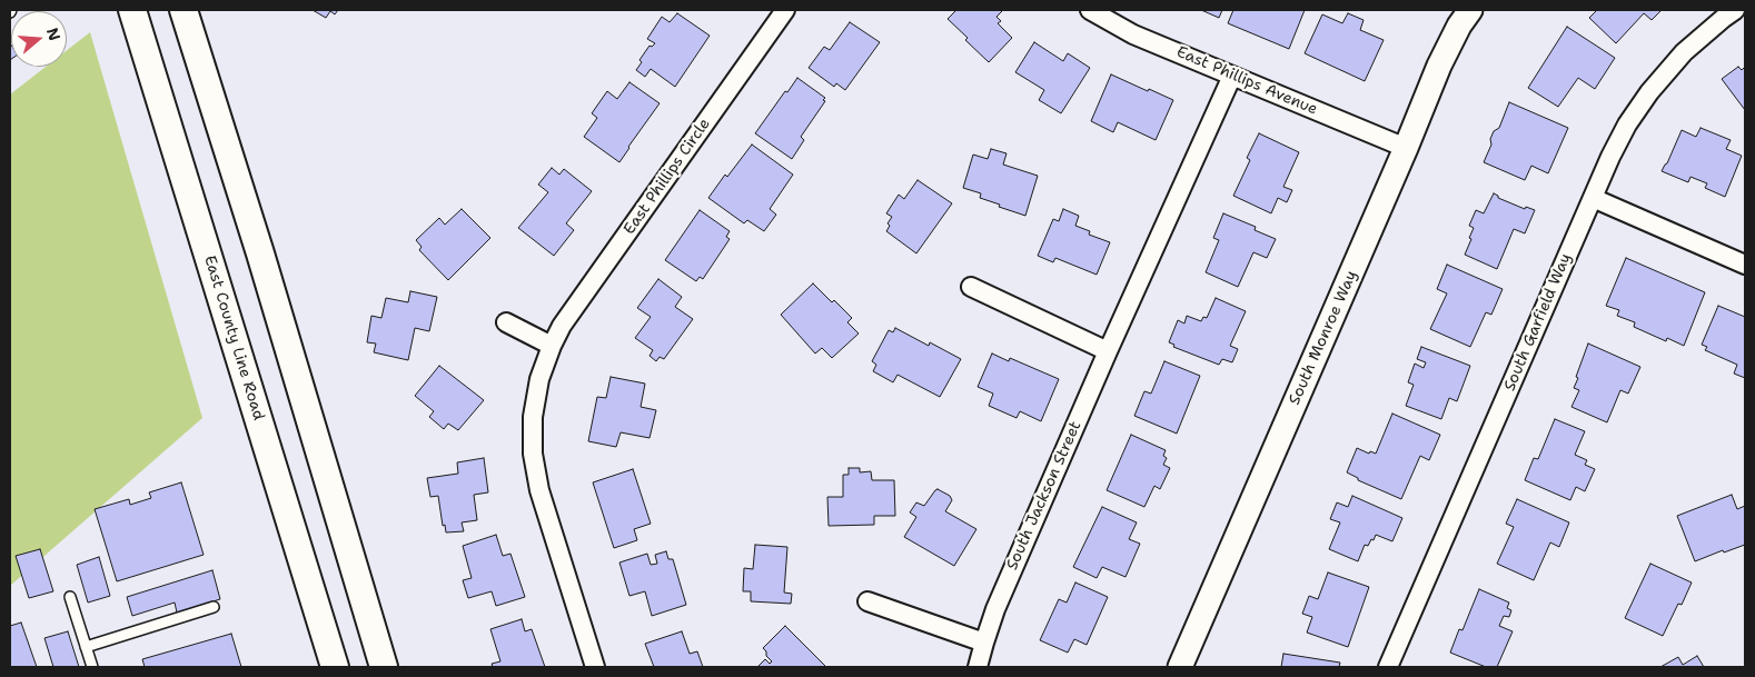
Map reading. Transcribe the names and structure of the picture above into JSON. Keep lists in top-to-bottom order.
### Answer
{
  "streets": {
    "main road": ["East County Line Road"],
    "street": [
      "East Phillips Avenue",
      "East Phillips Circle",
      "South Garfield Way",
      "South Monroe Way",
      "South Jackson Street"
    ]
  },
  "crossings": [
    ["East Phillips Avenue", "South Monroe Way"],
    ["East Phillips Avenue", "South Jackson Street"]
  ],
  "north": "right"
}
